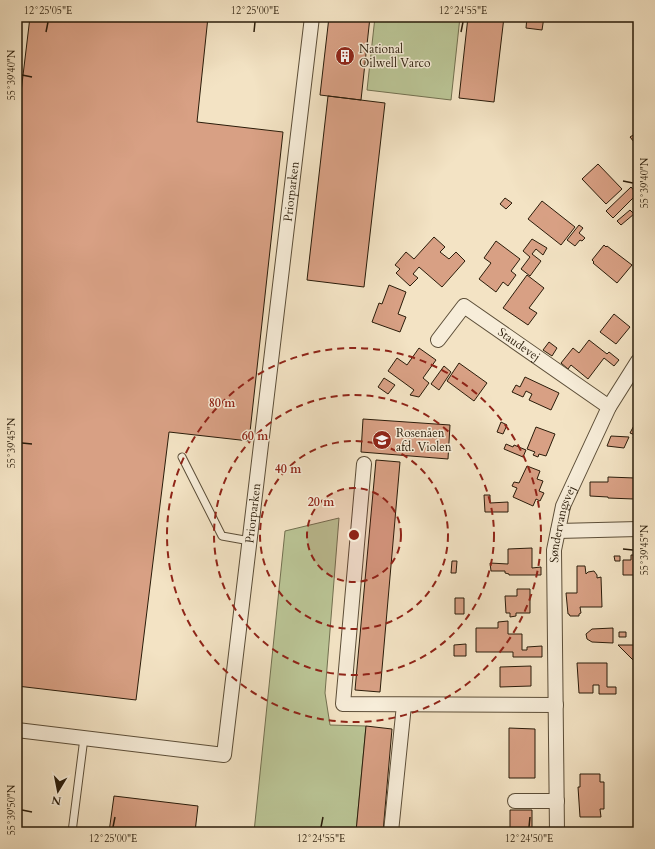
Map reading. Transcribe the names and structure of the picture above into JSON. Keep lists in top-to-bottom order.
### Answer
{
  "streets": {
    "street": ["Priorparken", "Staudevej", "Søndervangsvej"]
  },
  "crossings": [
    ["Staudevej", "Søndervangsvej"]
  ],
  "places": {
    "building": ["National Oilwell Varco"],
    "school or university": ["Rosenåen afd. Violen"]
  },
  "north": "bottom",
  "coordinates": [
    "12°25'05\"E",
    "12°25'00\"E",
    "12°24'55\"E",
    "55°39'40\"N",
    "55°39'45\"N",
    "55°39'50\"N",
    "12°24'50\"E"
  ],
  "rings": [
    "80 m",
    "60 m",
    "40 m",
    "20 m"
  ]
}
